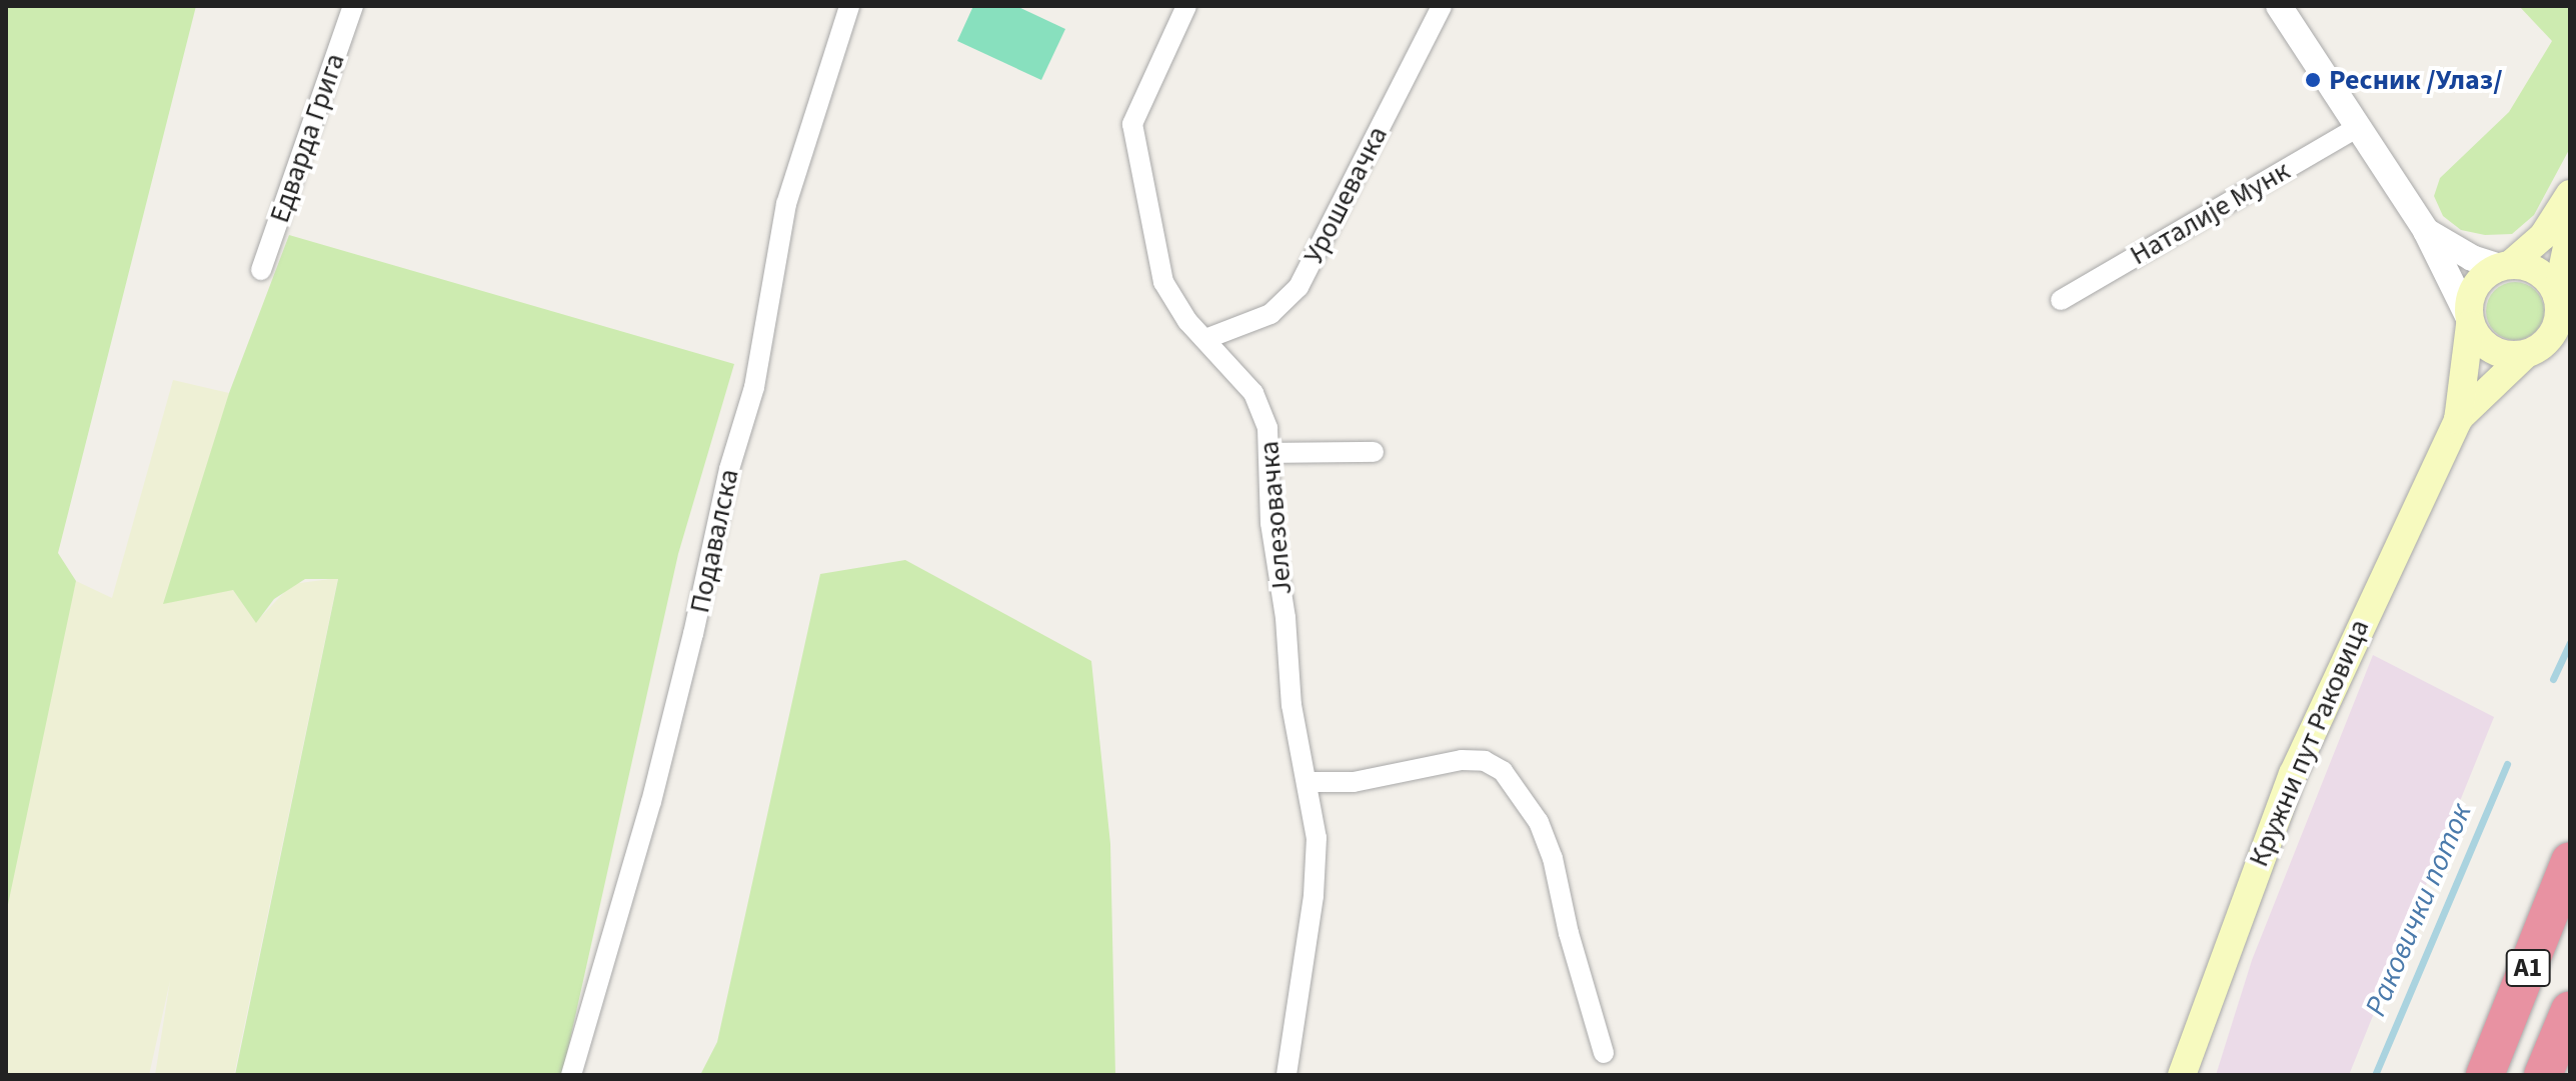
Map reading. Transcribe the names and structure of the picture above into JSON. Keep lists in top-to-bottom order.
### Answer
{
  "streets": {
    "highway": ["A1"],
    "main road": ["Кружни пут Раковица"],
    "street": [
      "Едварда Грига",
      "Урошевачка",
      "Наталије Мунк",
      "Јелезовачка",
      "Подавалска"
    ]
  },
  "crossings": [
    ["Урошевачка", "Јелезовачка"]
  ],
  "water": ["Раковички поток"],
  "places": ["Ресник /Улаз/"]
}
